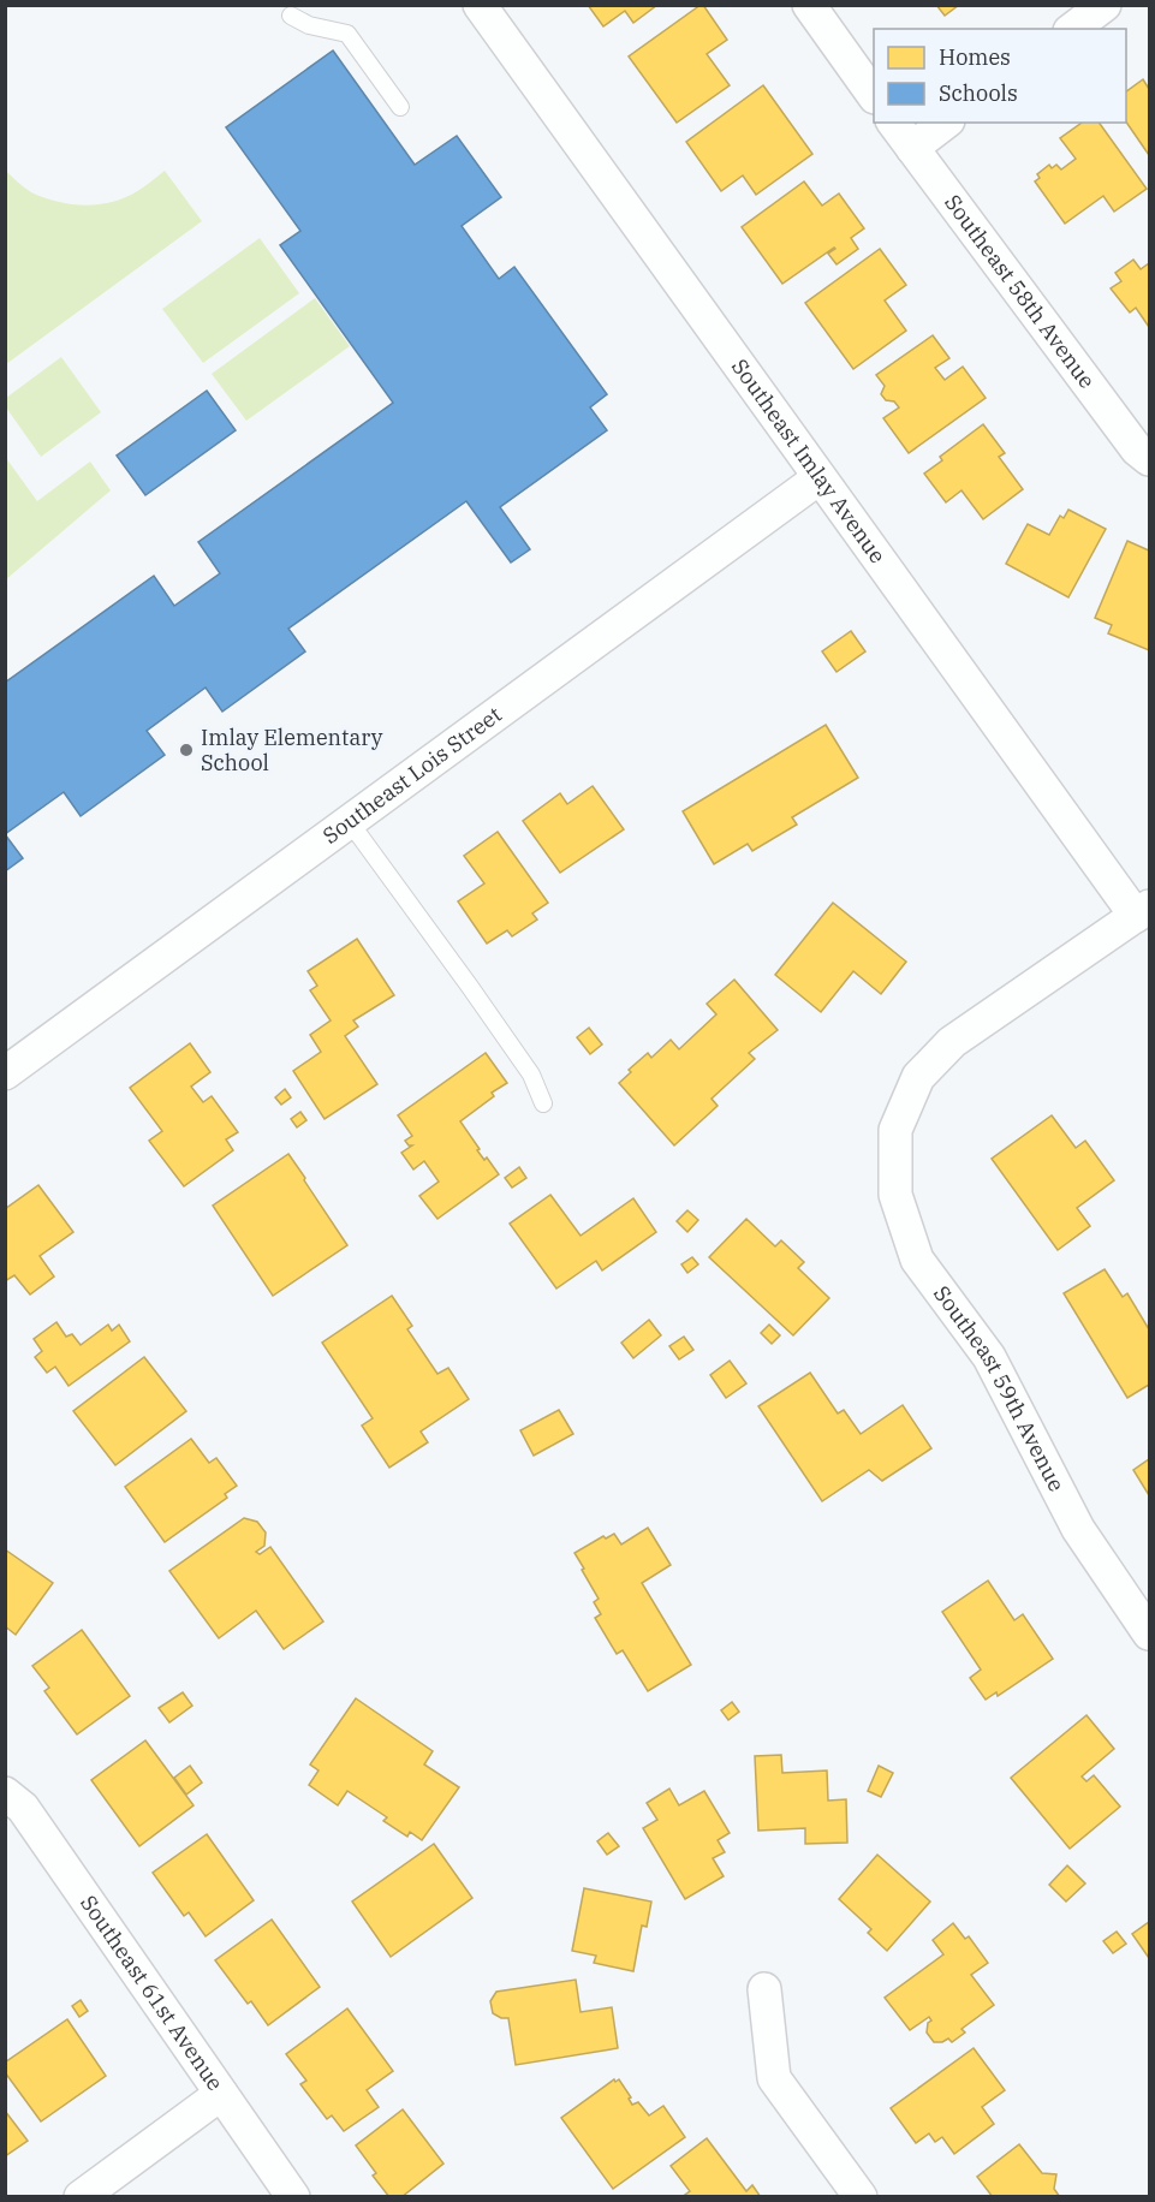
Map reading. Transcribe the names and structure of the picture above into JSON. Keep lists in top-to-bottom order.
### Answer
{
  "streets": {
    "street": [
      "Southeast 58th Avenue",
      "Southeast Imlay Avenue",
      "Southeast Lois Street",
      "Southeast 59th Avenue",
      "Southeast 61st Avenue"
    ]
  },
  "crossings": [
    ["Southeast Imlay Avenue", "Southeast Lois Street"],
    ["Southeast Imlay Avenue", "Southeast 59th Avenue"]
  ],
  "places": ["Imlay Elementary School"],
  "legend": ["Homes", "Schools"]
}
